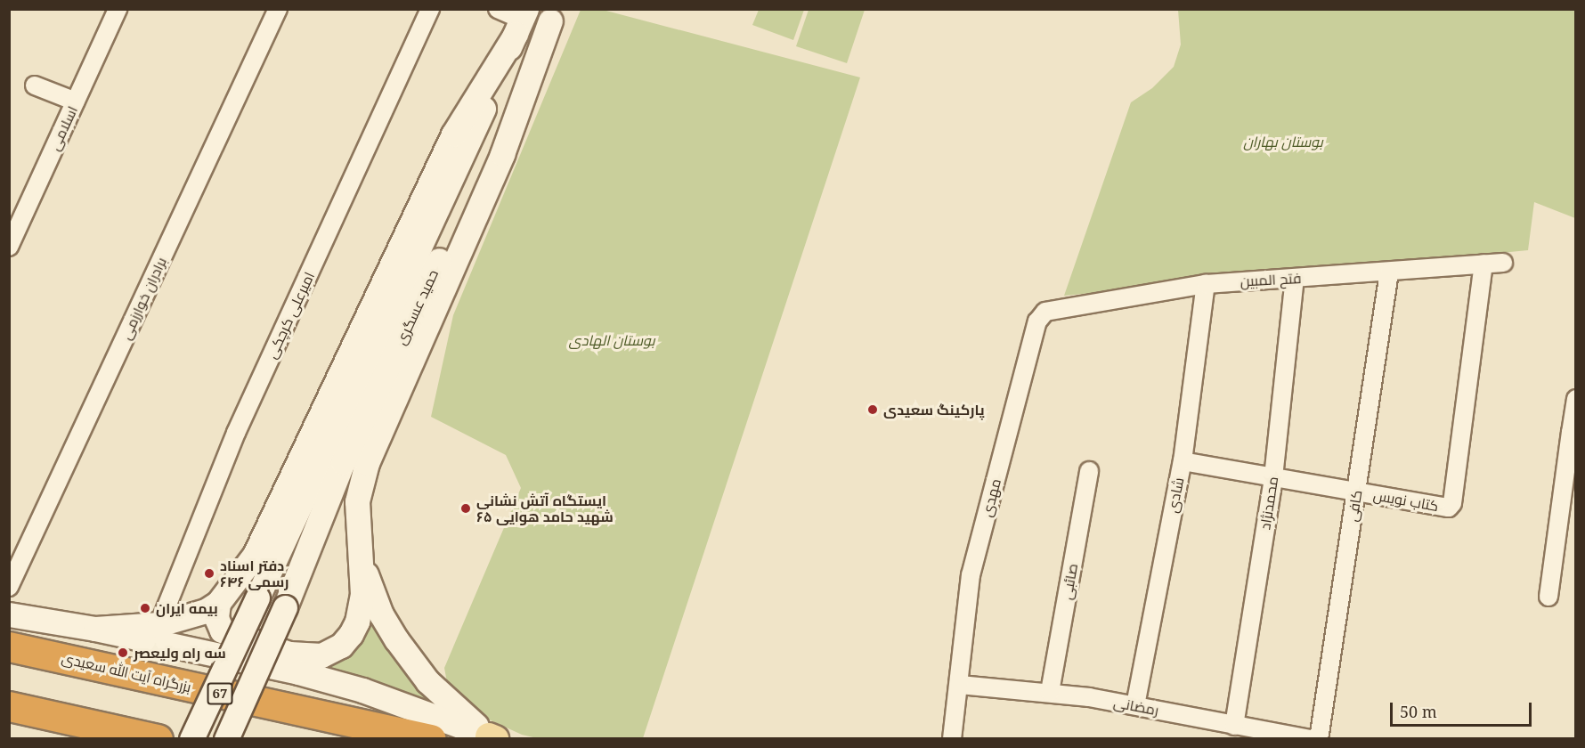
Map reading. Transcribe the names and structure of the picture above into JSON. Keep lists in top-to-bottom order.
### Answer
{
  "streets": {
    "highway": ["بزرگراه آیت الله سعیدی", "67"],
    "main road": ["حمید عسگری"],
    "street": [
      "اسلامی",
      "فتح المبین",
      "برادران خوارزمی",
      "امیرعلی کرچکی",
      "شادی",
      "مهدی",
      "کتاب نویس",
      "محمدنژاد",
      "کافی",
      "صائبی",
      "رمضانی"
    ]
  },
  "crossings": [
    ["فتح المبین", "شادی"],
    ["فتح المبین", "مهدی"],
    ["فتح المبین", "کتاب نویس"],
    ["فتح المبین", "محمدنژاد"],
    ["فتح المبین", "کافی"],
    ["شادی", "کتاب نویس"],
    ["شادی", "رمضانی"],
    ["مهدی", "رمضانی"],
    ["کتاب نویس", "محمدنژاد"],
    ["کتاب نویس", "کافی"],
    ["محمدنژاد", "رمضانی"],
    ["صائبی", "رمضانی"]
  ],
  "parks": ["بوستان بهاران", "بوستان الهادی"],
  "places": [
    "پارکینگ سعیدی",
    "ایستگاه آتش نشانی ۶۵ شهید حامد هوایی",
    "دفتر اسناد رسمی ۶۴۶",
    "بیمه ایران",
    "سه راه ولیعصر"
  ],
  "scale_bar": "50 m"
}
